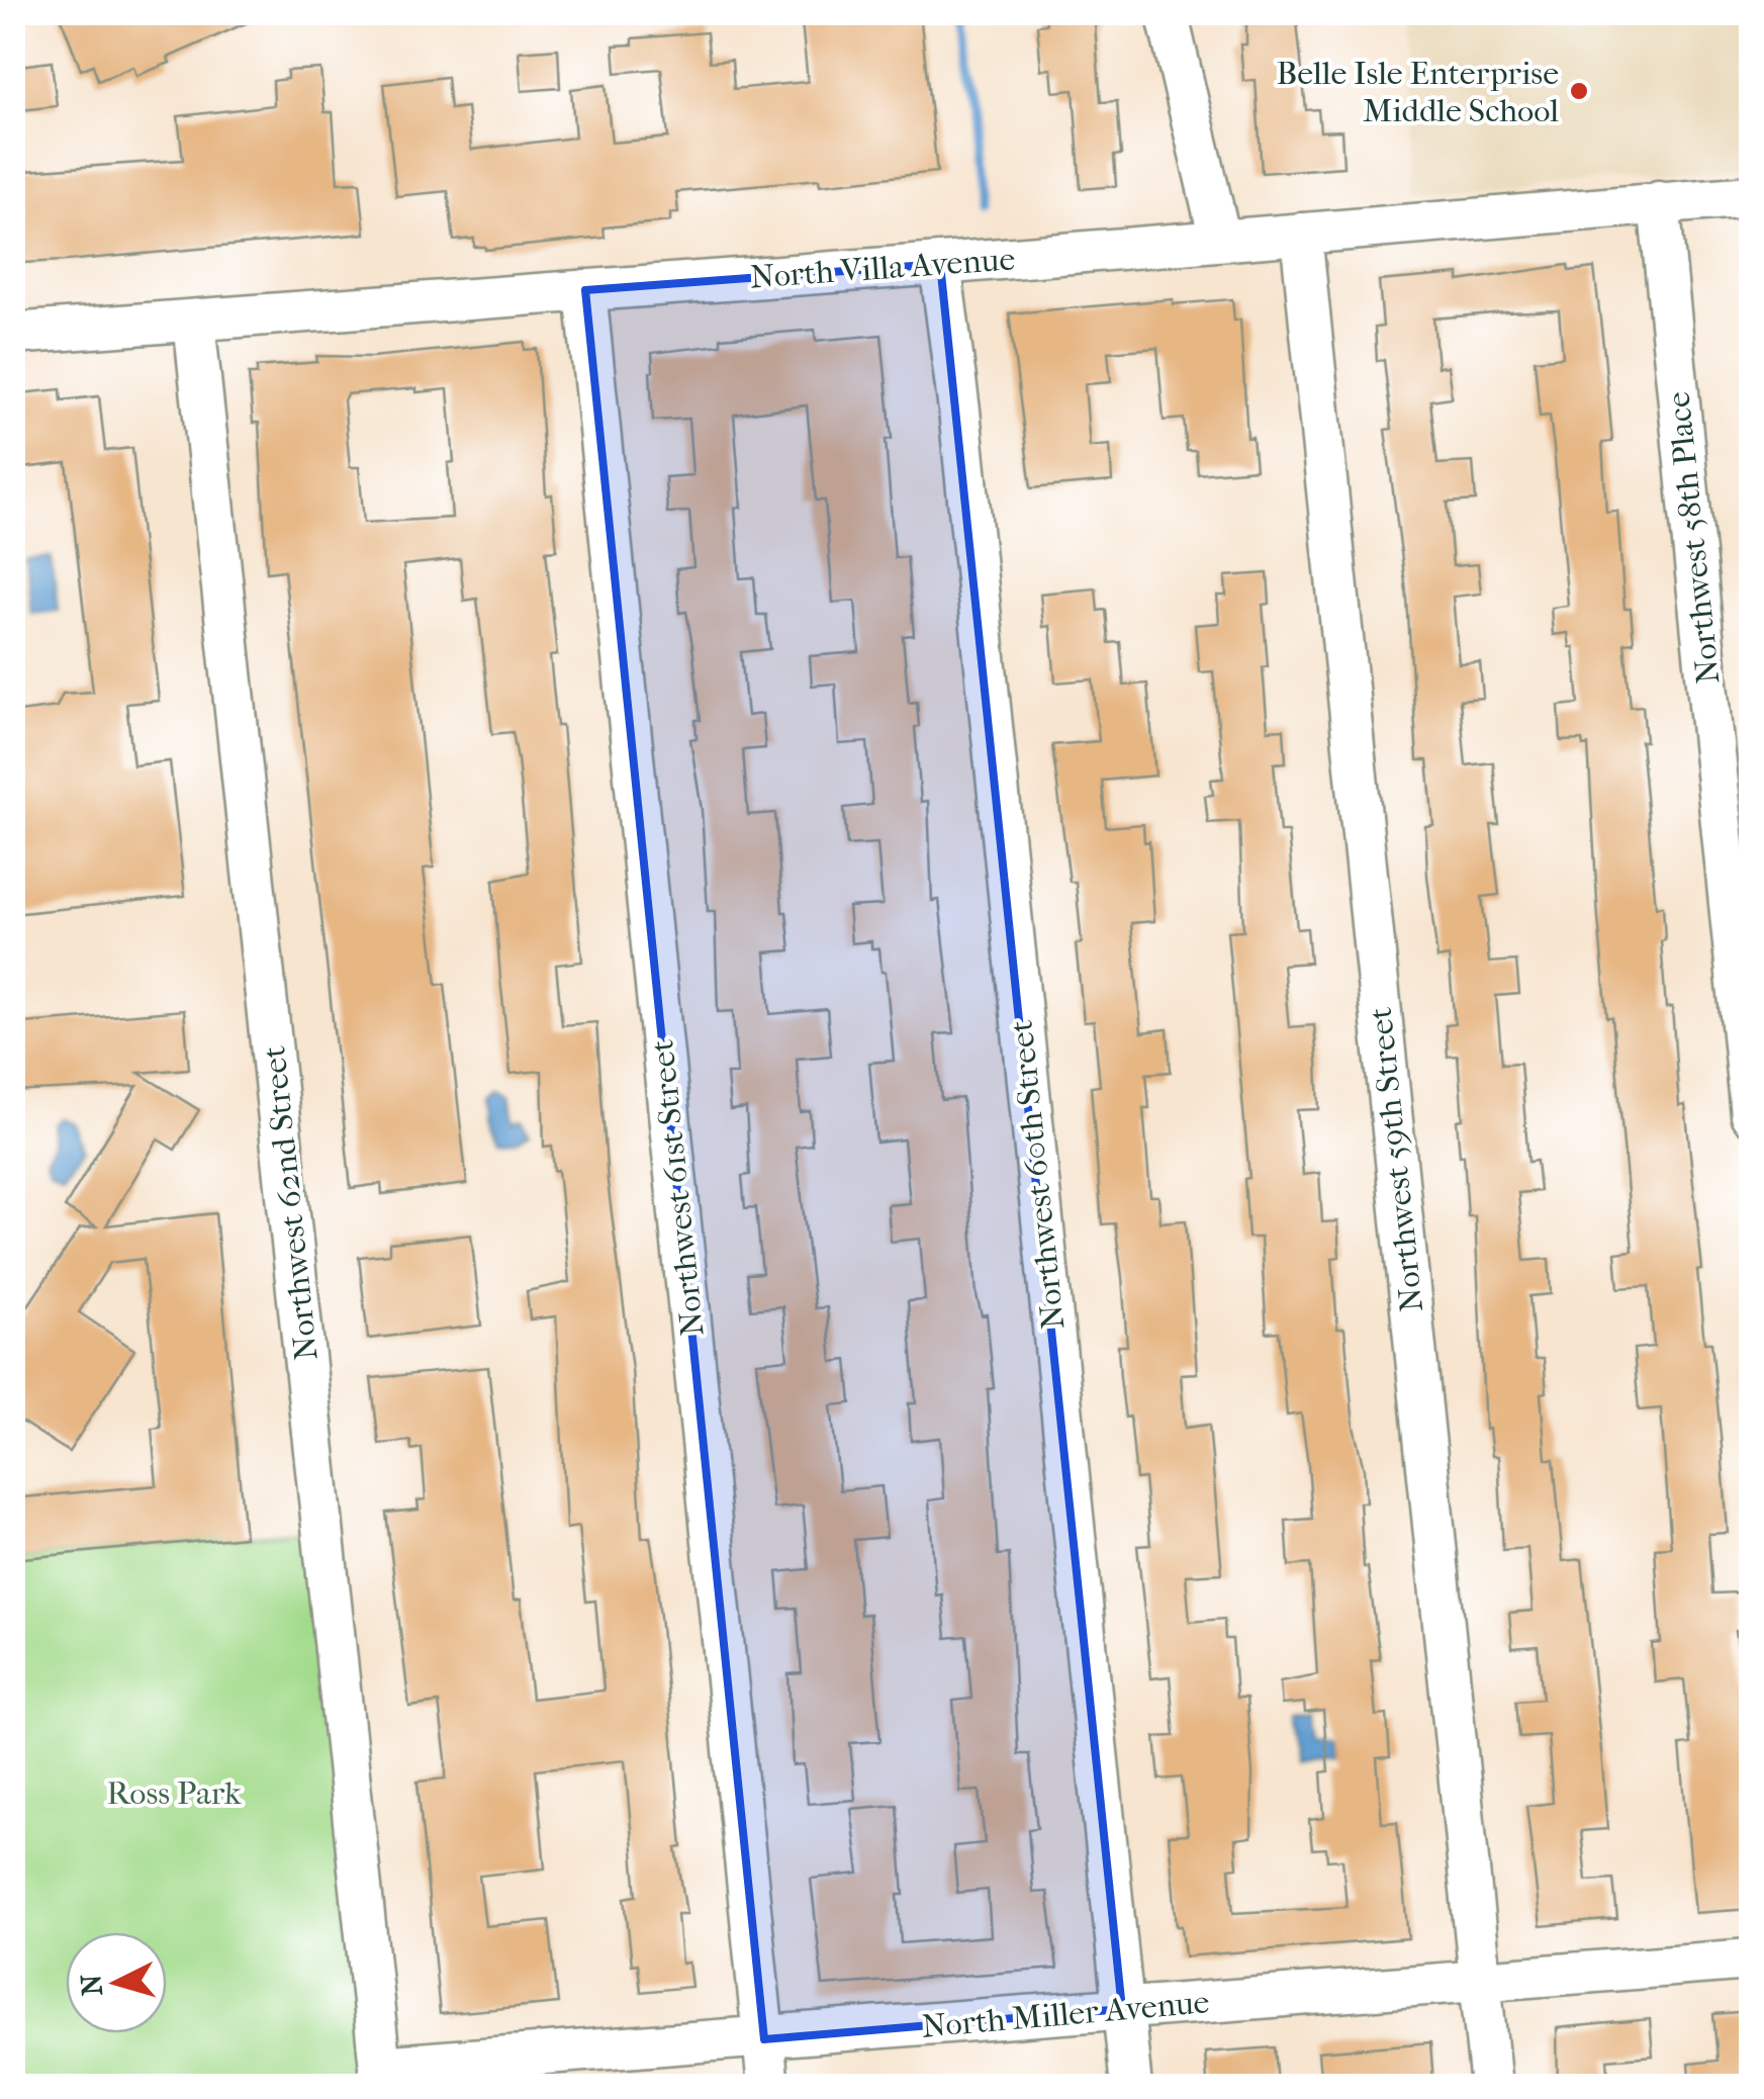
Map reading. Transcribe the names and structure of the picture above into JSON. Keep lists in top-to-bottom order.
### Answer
{
  "streets": {
    "street": [
      "North Villa Avenue",
      "Northwest 58th Place",
      "Northwest 59th Street",
      "Northwest 60th Street",
      "Northwest 61st Street",
      "Northwest 62nd Street",
      "North Miller Avenue"
    ]
  },
  "crossings": [
    ["North Villa Avenue", "Northwest 58th Place"],
    ["North Villa Avenue", "Northwest 59th Street"],
    ["North Villa Avenue", "Northwest 60th Street"],
    ["North Villa Avenue", "Northwest 61st Street"],
    ["North Villa Avenue", "Northwest 62nd Street"],
    ["Northwest 59th Street", "North Miller Avenue"],
    ["Northwest 60th Street", "North Miller Avenue"],
    ["Northwest 61st Street", "North Miller Avenue"],
    ["Northwest 62nd Street", "North Miller Avenue"]
  ],
  "parks": ["Ross Park"],
  "places": ["Belle Isle Enterprise Middle School"],
  "north": "left"
}
